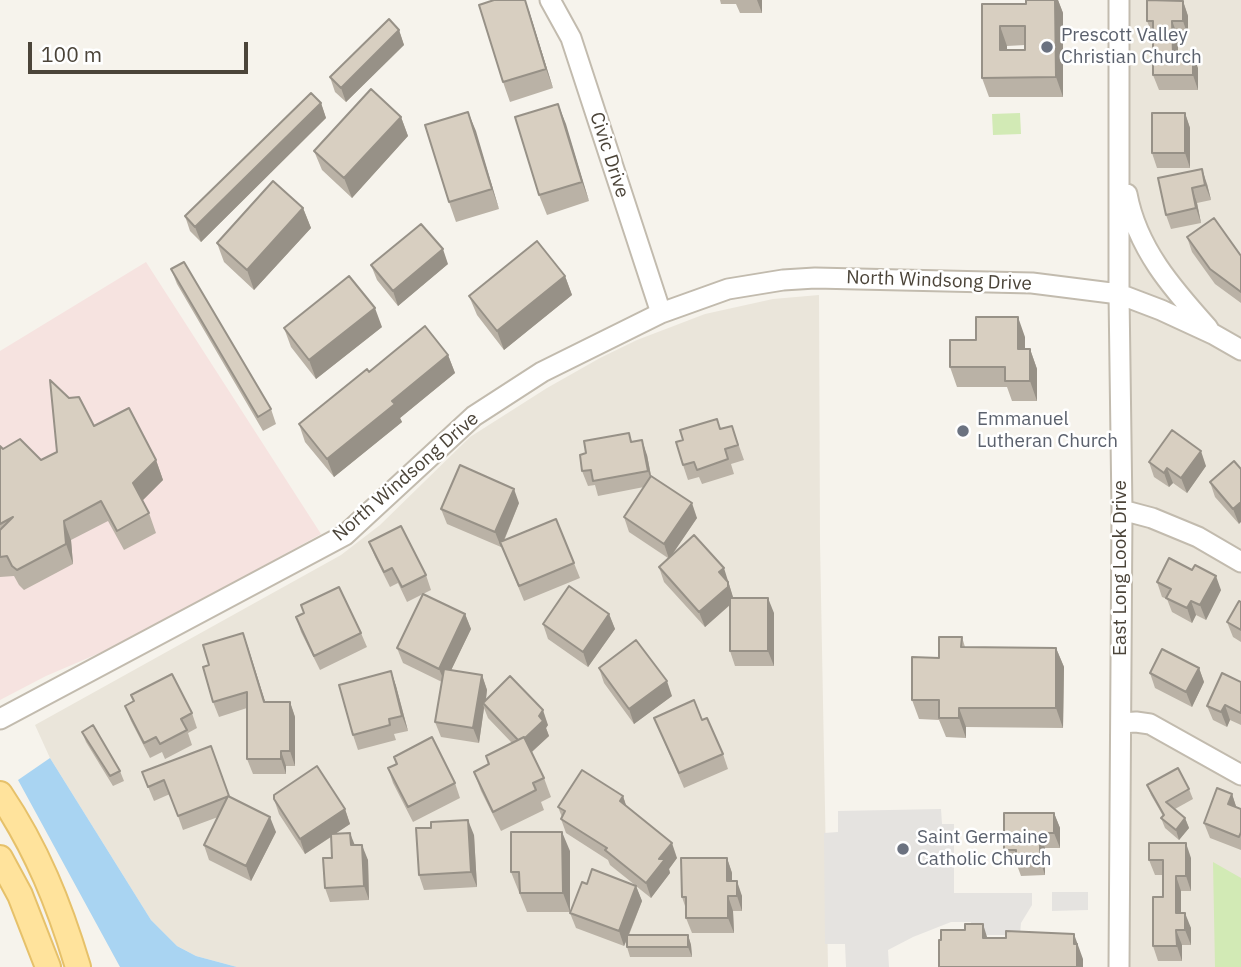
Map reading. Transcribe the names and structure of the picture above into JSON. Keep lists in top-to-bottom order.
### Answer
{
  "streets": {
    "street": ["Civic Drive", "North Windsong Drive", "East Long Look Drive"]
  },
  "crossings": [
    ["Civic Drive", "North Windsong Drive"],
    ["North Windsong Drive", "East Long Look Drive"]
  ],
  "places": ["Prescott Valley Christian Church", "Emmanuel Lutheran Church", "Saint Germaine Catholic Church"],
  "scale_bar": "100 m"
}
